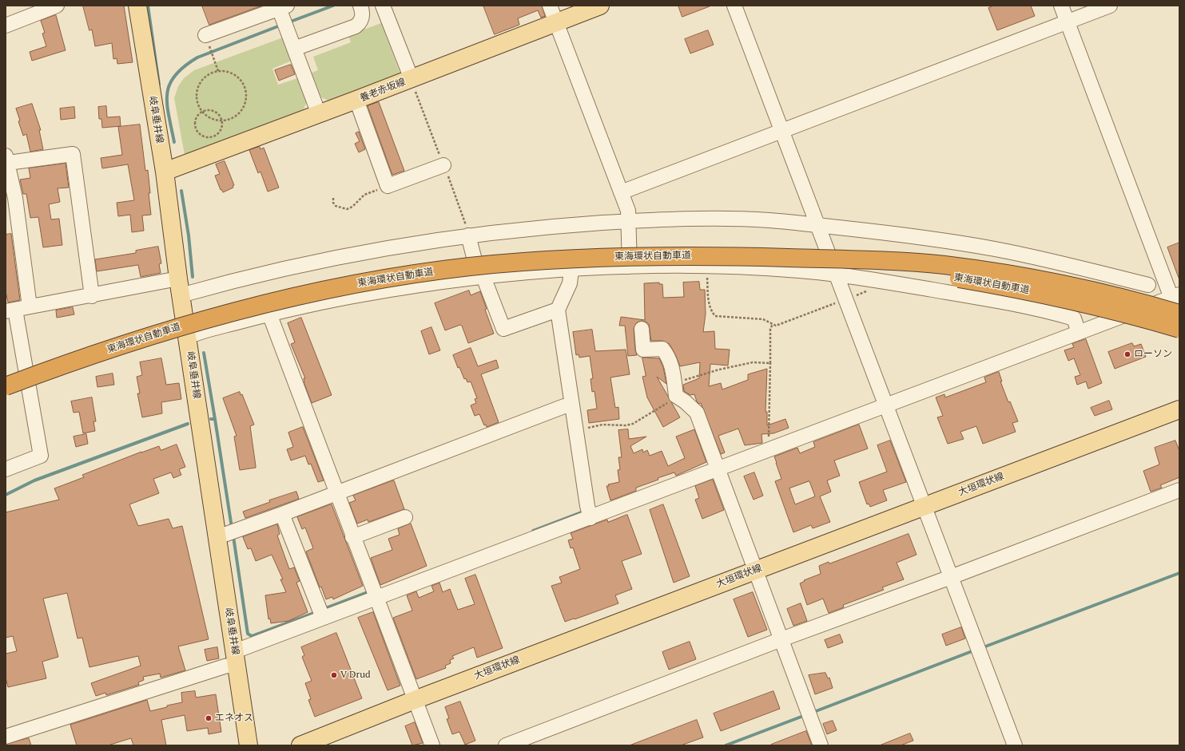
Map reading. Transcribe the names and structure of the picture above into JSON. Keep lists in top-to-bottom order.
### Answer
{
  "streets": {
    "highway": ["東海環状自動車道"],
    "main road": ["養老赤坂線", "岐阜垂井線", "大垣環状線"]
  },
  "crossings": [
    ["養老赤坂線", "岐阜垂井線"]
  ],
  "places": ["ローソン", "V Drud", "エネオス"]
}
